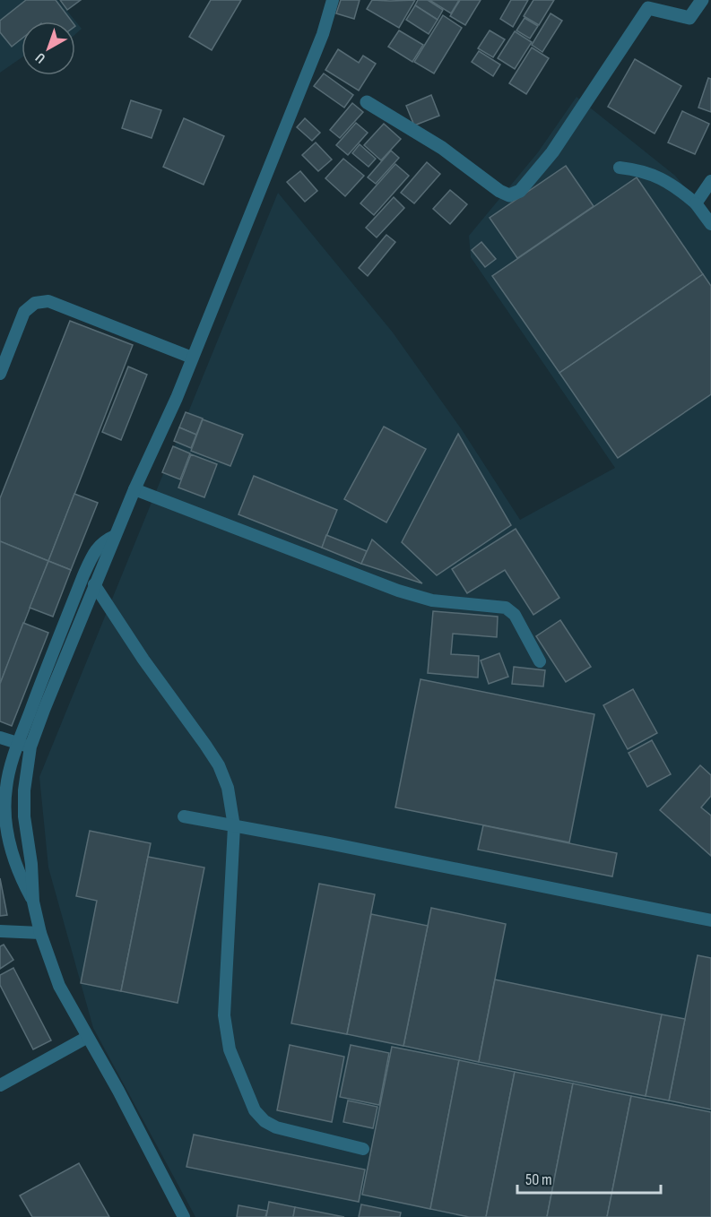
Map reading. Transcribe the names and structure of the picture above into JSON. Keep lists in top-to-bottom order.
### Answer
{
  "scale_bar": "50 m",
  "north": "bottom left"
}
